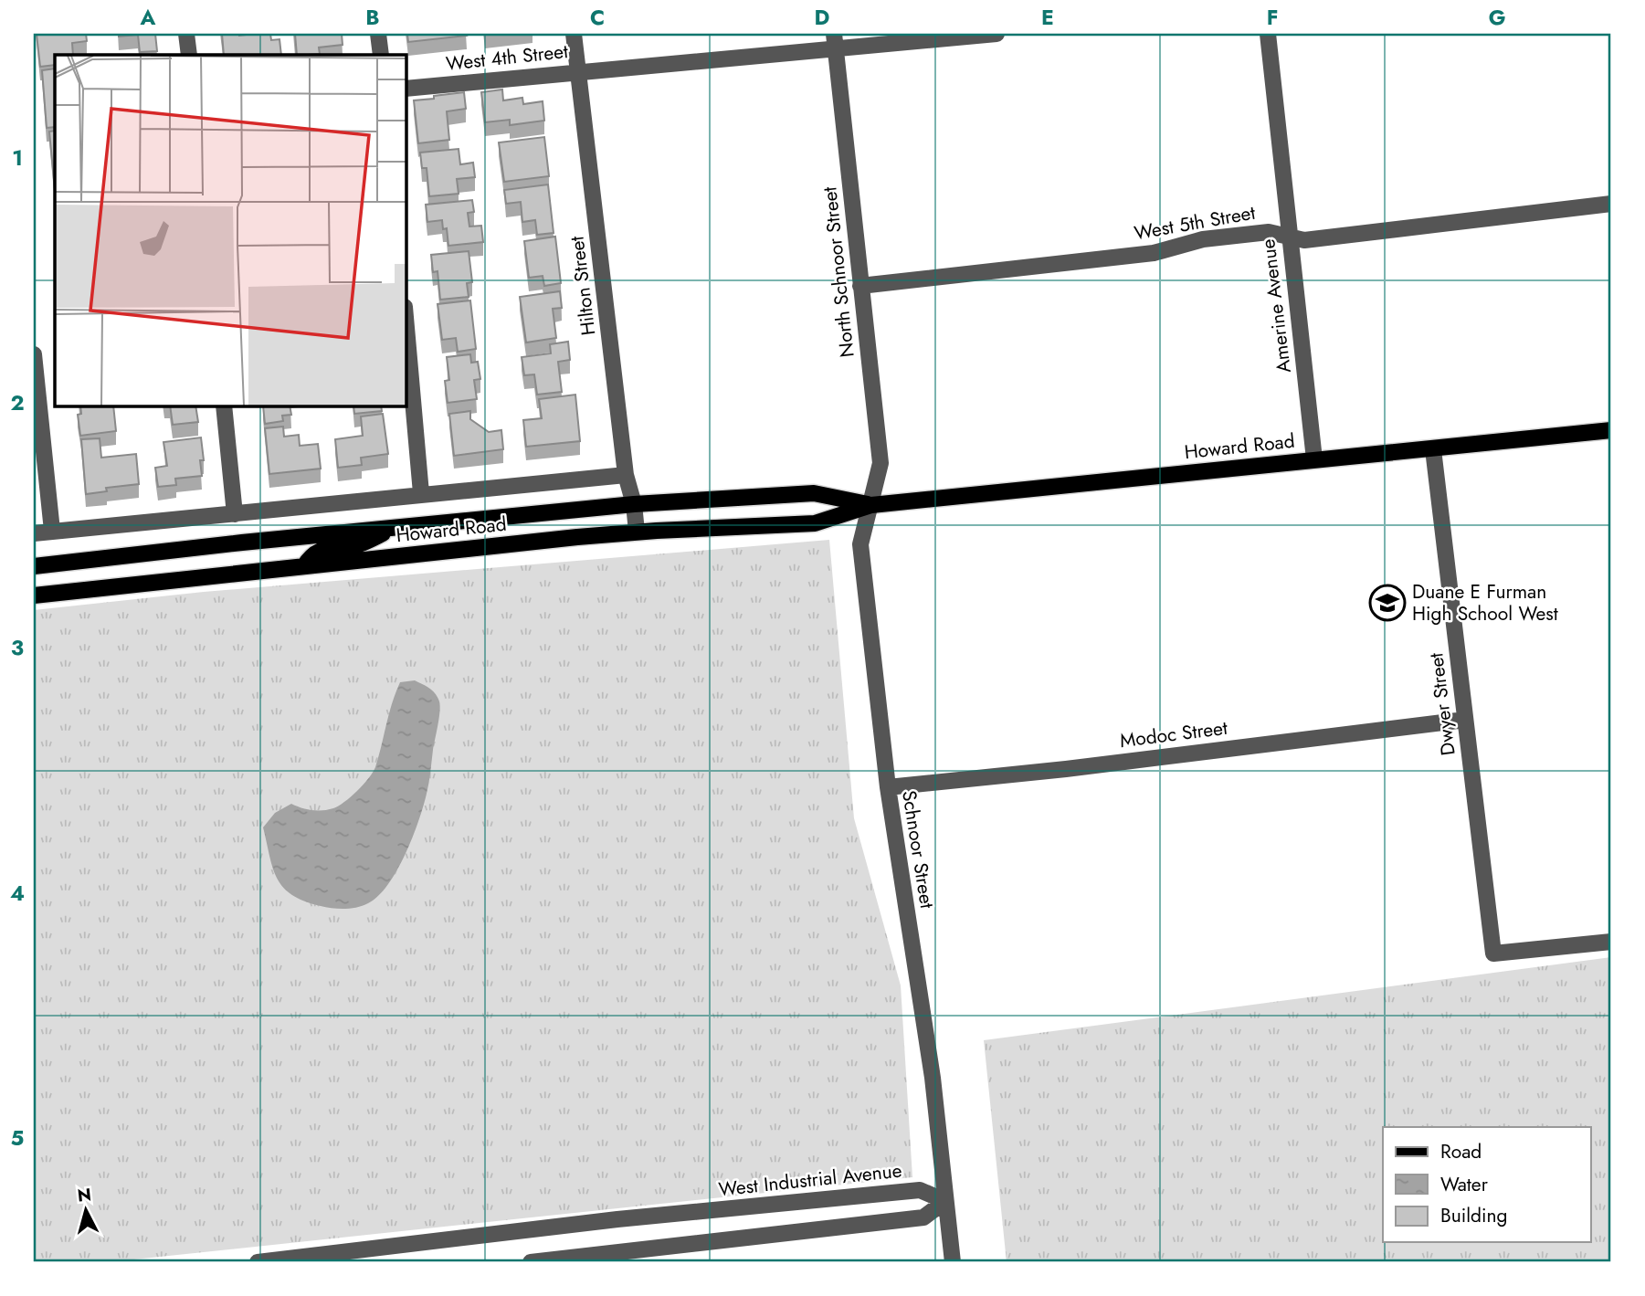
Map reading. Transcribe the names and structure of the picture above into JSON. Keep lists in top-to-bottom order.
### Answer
{
  "streets": {
    "main road": ["Howard Road"],
    "street": [
      "West 4th Street",
      "West 5th Street",
      "North Schnoor Street",
      "Hilton Street",
      "Amerine Avenue",
      "Dwyer Street",
      "Modoc Street",
      "Schnoor Street",
      "West Industrial Avenue"
    ]
  },
  "crossings": [
    ["West 4th Street", "North Schnoor Street"],
    ["West 4th Street", "Hilton Street"],
    ["West 5th Street", "North Schnoor Street"],
    ["West 5th Street", "Amerine Avenue"],
    ["North Schnoor Street", "Howard Road"],
    ["North Schnoor Street", "Schnoor Street"],
    ["Hilton Street", "Howard Road"],
    ["Amerine Avenue", "Howard Road"],
    ["Howard Road", "Dwyer Street"],
    ["Howard Road", "Schnoor Street"],
    ["Dwyer Street", "Modoc Street"],
    ["Modoc Street", "Schnoor Street"],
    ["Schnoor Street", "West Industrial Avenue"]
  ],
  "places": {
    "school or university": ["Duane E Furman High School West"]
  },
  "legend": ["Road", "Water", "Building"],
  "north": "top",
  "grid": {
    "columns": [
      "A",
      "B",
      "C",
      "D",
      "E",
      "F",
      "G"
    ],
    "rows": [
      "1",
      "2",
      "3",
      "4",
      "5"
    ]
  }
}
